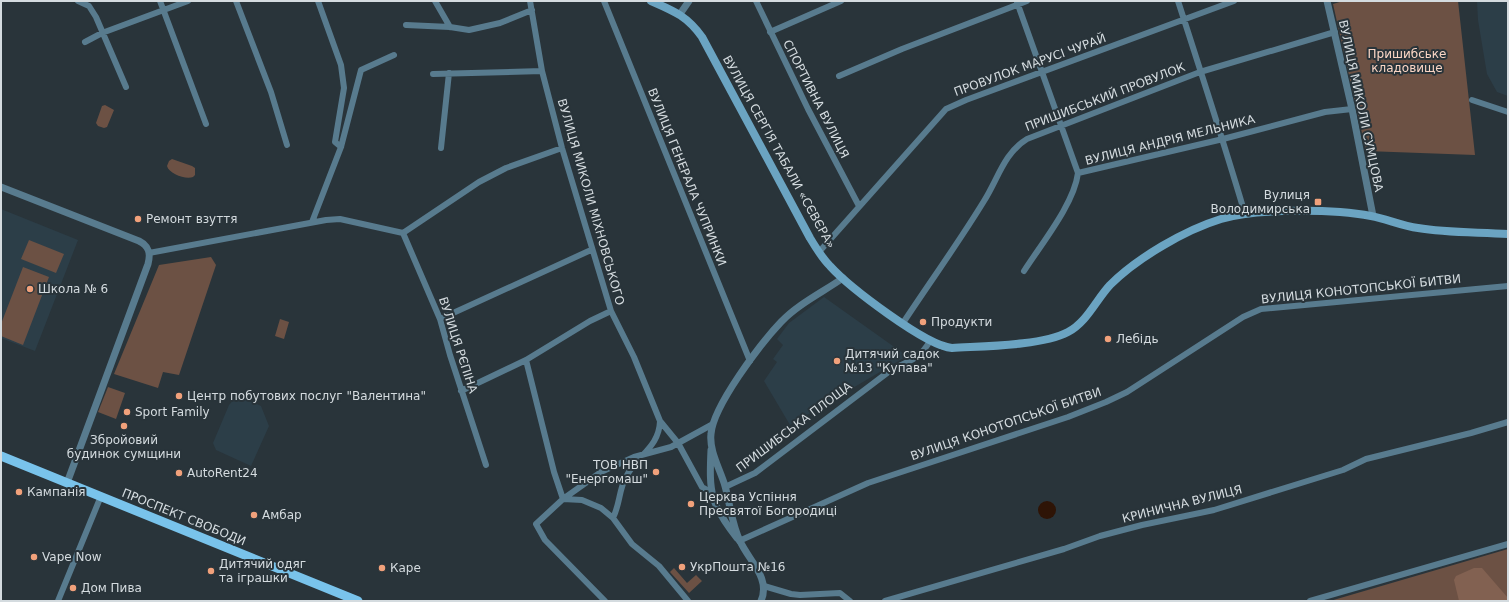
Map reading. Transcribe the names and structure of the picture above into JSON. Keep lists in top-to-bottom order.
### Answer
{
  "streets": {
    "main road": ["ВУЛИЦЯ СЕРГІЯ ТАБАЛИ «СЄВЄРА»", "ПРОСПЕКТ СВОБОДИ"],
    "street": [
      "ПРОВУЛОК МАРУСІ ЧУРАЙ",
      "ПРИШИБСЬКИЙ ПРОВУЛОК",
      "СПОРТИВНА ВУЛИЦЯ",
      "ВУЛИЦЯ МИКОЛИ СУМЦОВА",
      "ВУЛИЦЯ АНДРІЯ МЕЛЬНИКА",
      "ВУЛИЦЯ ГЕНЕРАЛА ЧУПРИНКИ",
      "ВУЛИЦЯ МИКОЛИ МІХНОВСЬКОГО",
      "ВУЛИЦЯ КОНОТОПСЬКОЇ БИТВИ",
      "ВУЛИЦЯ РЄПІНА",
      "ПРИШИБСЬКА ПЛОЩА",
      "КРИНИЧНА ВУЛИЦЯ"
    ]
  },
  "crossings": [
    ["ПРОВУЛОК МАРУСІ ЧУРАЙ", "СПОРТИВНА ВУЛИЦЯ"],
    ["ПРОВУЛОК МАРУСІ ЧУРАЙ", "ВУЛИЦЯ СЕРГІЯ ТАБАЛИ «СЄВЄРА»"],
    ["ПРИШИБСЬКИЙ ПРОВУЛОК", "ВУЛИЦЯ МИКОЛИ СУМЦОВА"],
    ["ПРИШИБСЬКИЙ ПРОВУЛОК", "ВУЛИЦЯ СЕРГІЯ ТАБАЛИ «СЄВЄРА»"],
    ["ВУЛИЦЯ МИКОЛИ СУМЦОВА", "ВУЛИЦЯ АНДРІЯ МЕЛЬНИКА"],
    ["ВУЛИЦЯ МИКОЛИ СУМЦОВА", "ВУЛИЦЯ СЕРГІЯ ТАБАЛИ «СЄВЄРА»"],
    ["ВУЛИЦЯ СЕРГІЯ ТАБАЛИ «СЄВЄРА»", "ПРИШИБСЬКА ПЛОЩА"],
    ["ВУЛИЦЯ ГЕНЕРАЛА ЧУПРИНКИ", "ПРИШИБСЬКА ПЛОЩА"],
    ["ВУЛИЦЯ КОНОТОПСЬКОЇ БИТВИ", "ПРИШИБСЬКА ПЛОЩА"]
  ],
  "parks": ["Пришибське кладовище"],
  "places": {
    "transit": ["Вулиця Володимирська"],
    "other": [
      "Ремонт взуття",
      "Школа № 6",
      "Продукти",
      "Лебідь",
      "Дитячий садок №13 \"Купава\"",
      "Центр побутових послуг \"Валентина\"",
      "Sport Family",
      "Збройовий будинок сумщини",
      "ТОВ НВП \"Енергомаш\"",
      "AutoRent24",
      "Кампанія",
      "Церква Успіння Пресвятої Богородиці",
      "Амбар",
      "Vape Now",
      "УкрПошта №16",
      "Каре",
      "Дитячий одяг та іграшки",
      "Дом Пива"
    ]
  }
}
